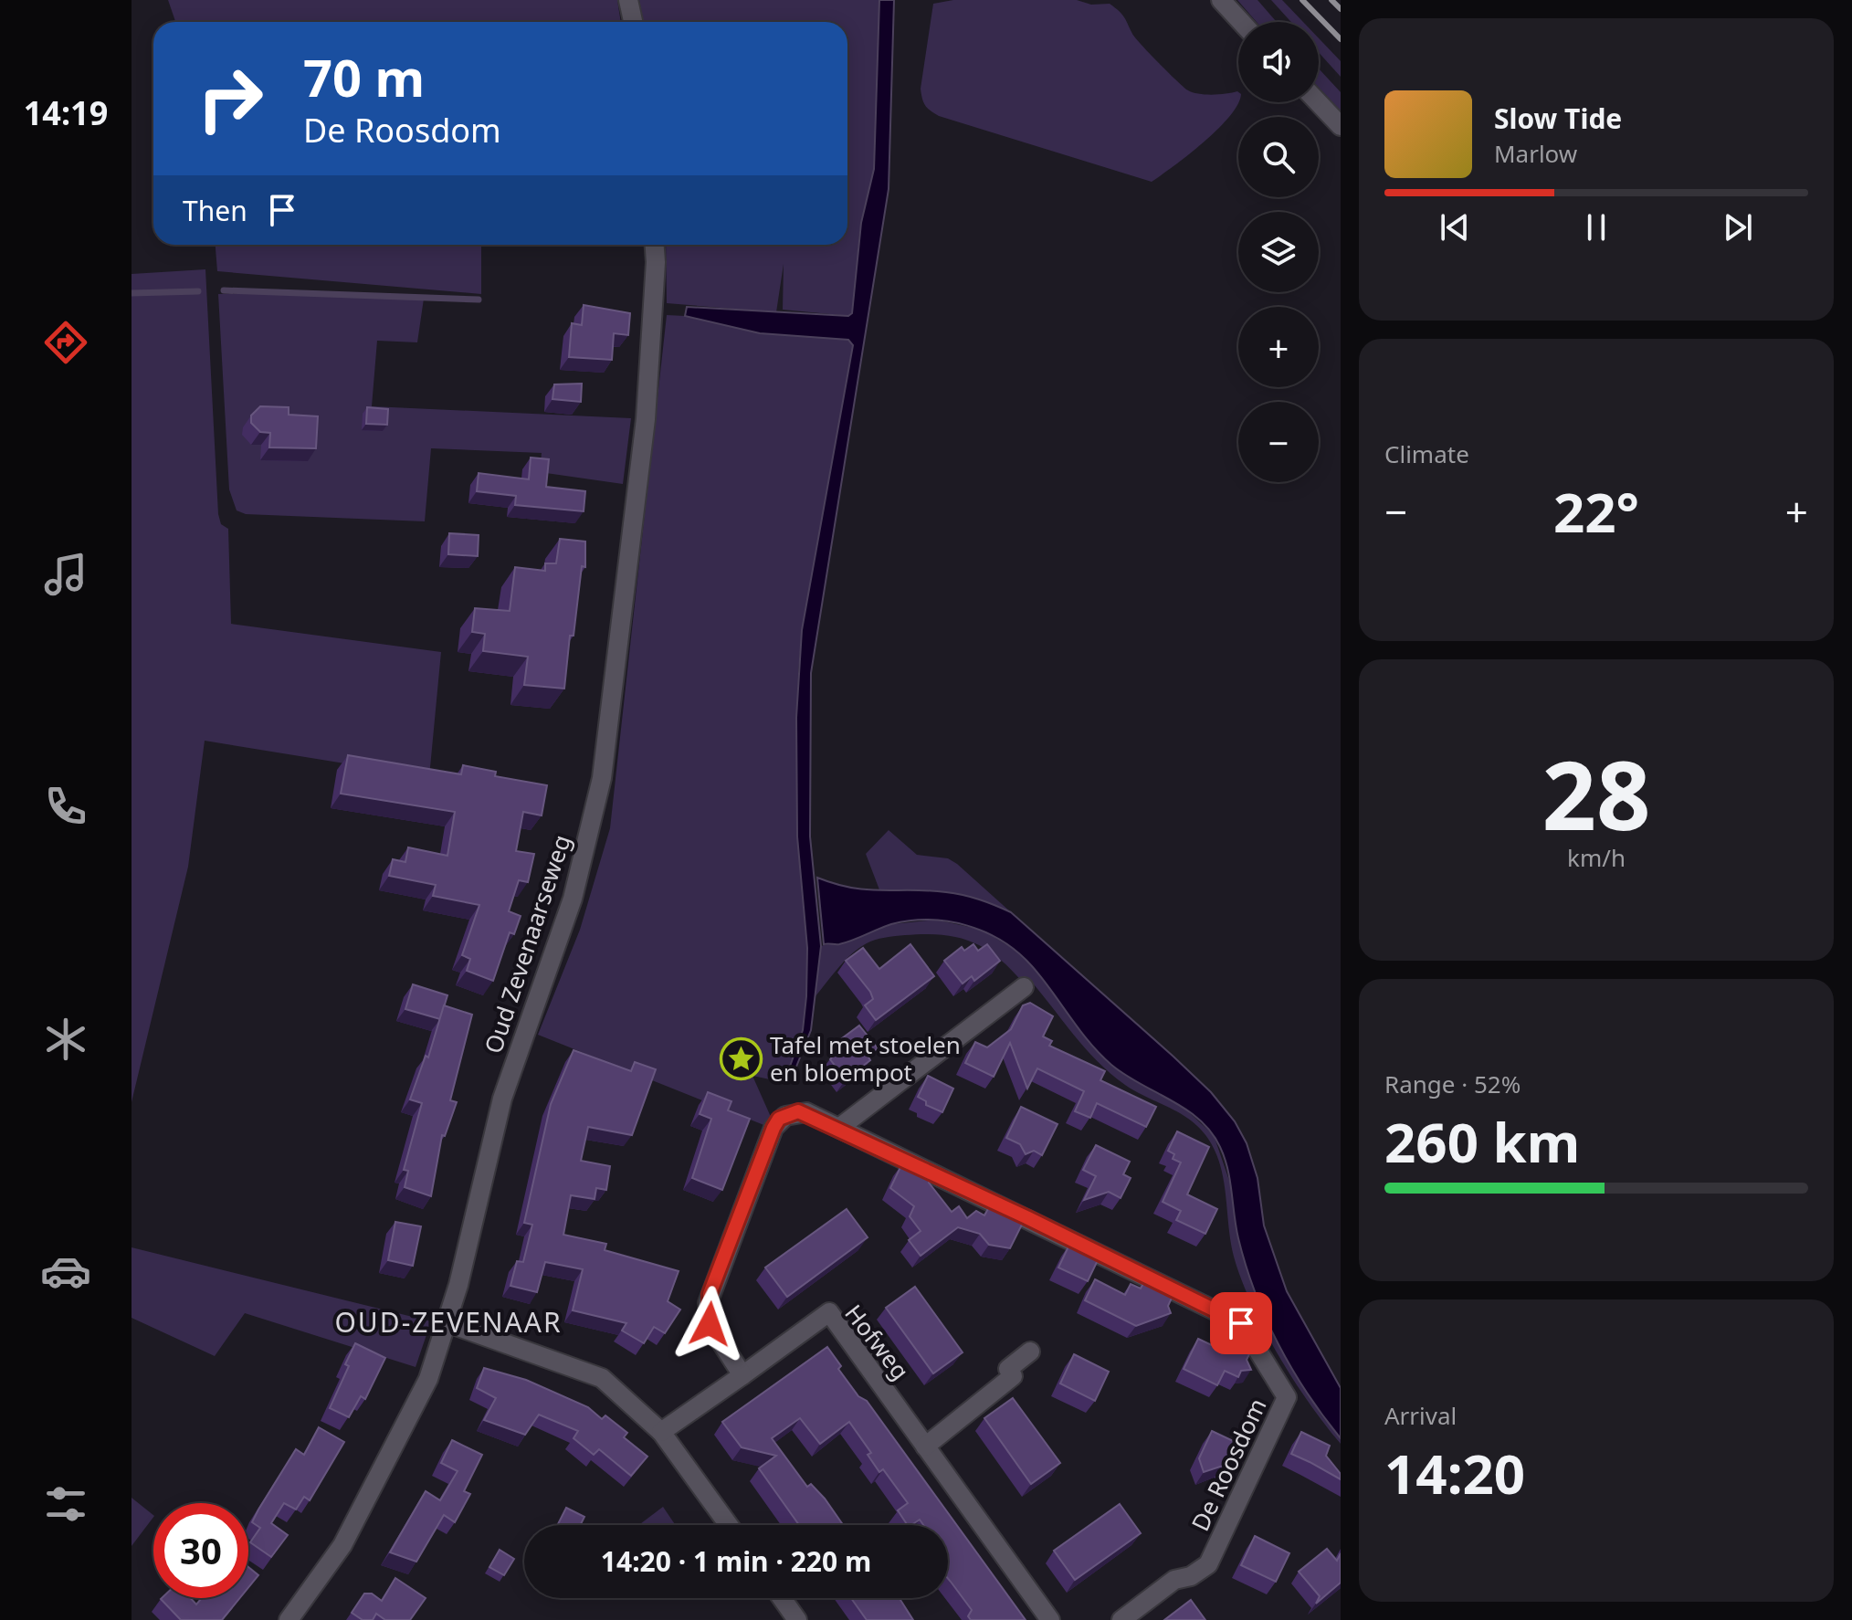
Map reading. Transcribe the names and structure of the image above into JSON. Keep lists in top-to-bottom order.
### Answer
{
  "streets": {
    "street": ["Oud Zevenaarseweg", "Hofweg", "De Roosdom"]
  },
  "crossings": [
    ["Hofweg", "De Roosdom"]
  ],
  "districts": ["OUD-ZEVENAAR"],
  "places": {
    "place": ["Tafel met stoelen en bloempot"]
  },
  "page": {
    "tabs": "14:19",
    "map_buttons": ["+", "−"],
    "turn": ["70 m", "De Roosdom"],
    "song": ["Slow Tide", "Marlow"],
    "then": "Then",
    "tile": [
      "Climate",
      ["28", "km/h"],
      ["Range · 52%", "260 km"],
      ["Arrival", "14:20"]
    ],
    "heat": ["−", "22°", "+"],
    "limit": "30",
    "trip": "14:20 · 1 min · 220 m"
  }
}
